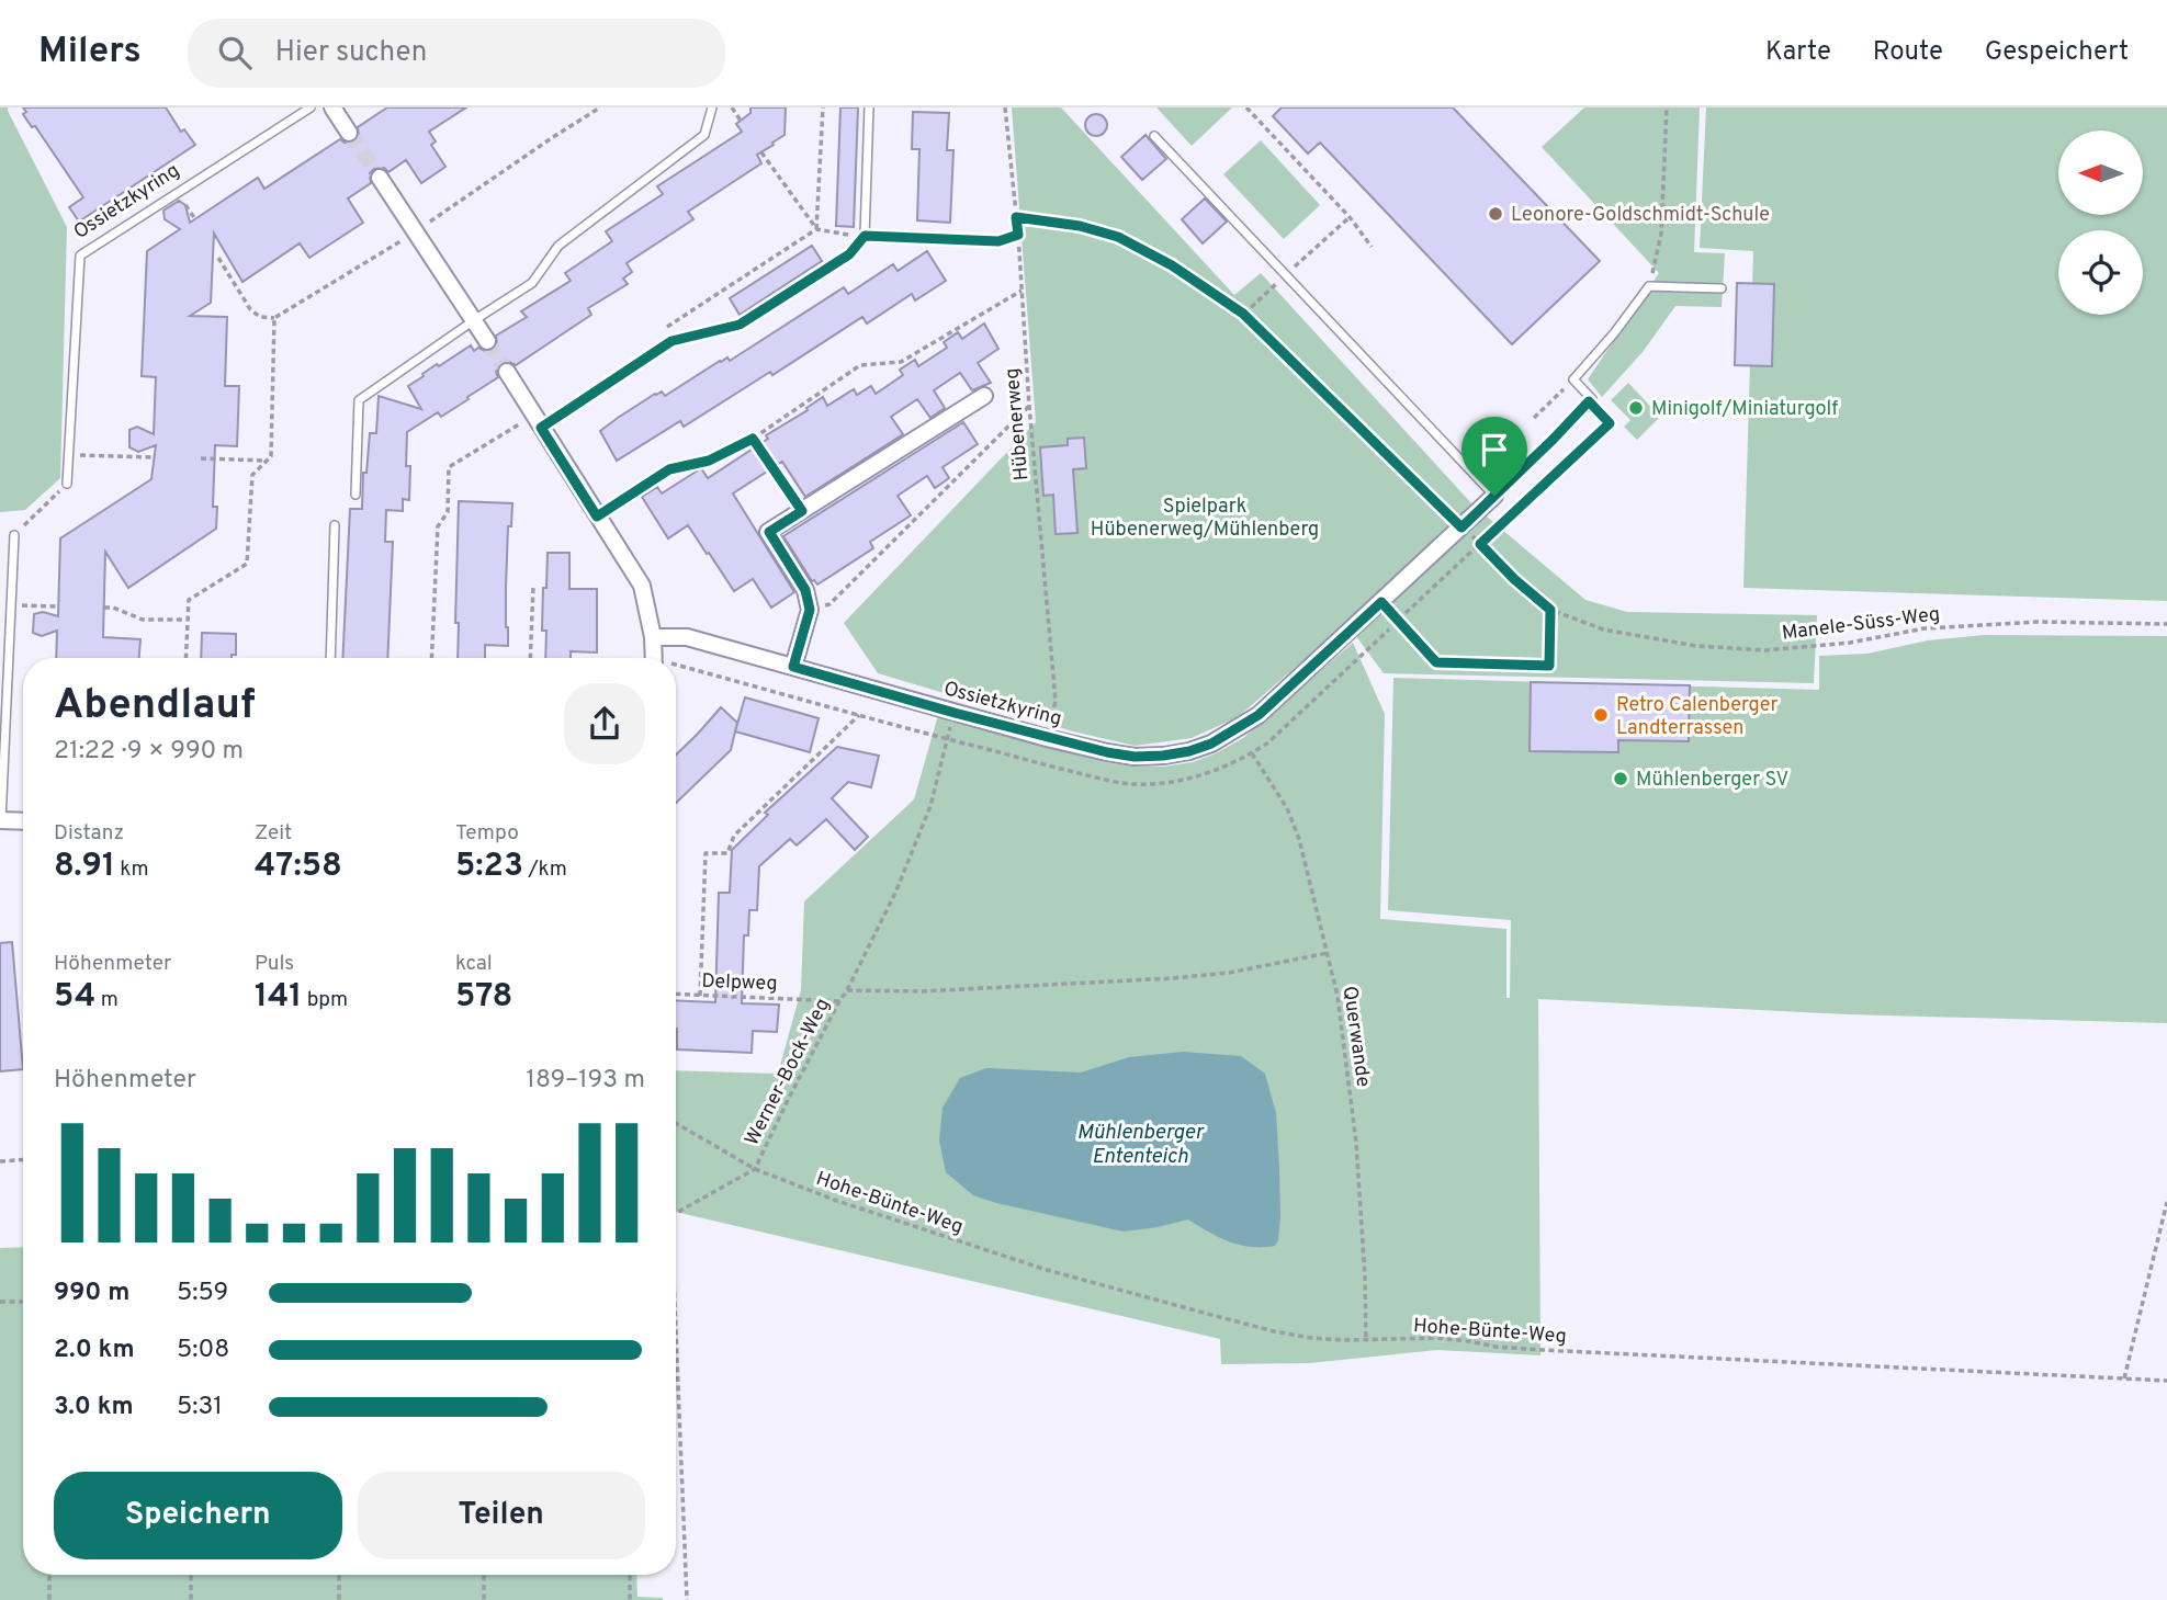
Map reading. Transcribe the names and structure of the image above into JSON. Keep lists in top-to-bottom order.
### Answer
{
  "streets": {
    "street": ["Ossietzkyring"],
    "path": [
      "Hübenerweg",
      "Manele-Süss-Weg",
      "Delpweg",
      "Querwande",
      "Werner-Bock-Weg",
      "Hohe-Bünte-Weg"
    ]
  },
  "crossings": [
    ["Ossietzkyring", "Hübenerweg"],
    ["Ossietzkyring", "Manele-Süss-Weg"],
    ["Ossietzkyring", "Werner-Bock-Weg"],
    ["Hübenerweg", "Manele-Süss-Weg"],
    ["Delpweg", "Werner-Bock-Weg"],
    ["Querwande", "Hohe-Bünte-Weg"],
    ["Werner-Bock-Weg", "Hohe-Bünte-Weg"]
  ],
  "water": ["Mühlenberger Ententeich"],
  "parks": ["Spielpark Hübenerweg/Mühlenberg"],
  "places": [
    "Leonore-Goldschmidt-Schule",
    "Minigolf/Miniaturgolf",
    "Retro Calenberger Landterrassen",
    "Mühlenberger SV"
  ],
  "north": "left",
  "page": {
    "header": "Milers",
    "search": "Hier suchen",
    "nav": ["Karte", "Route", "Gespeichert"],
    "heading": ["Abendlauf", "21:22 · 9 × 990 m"],
    "stats": [
      ["Distanz", "8.91 km"],
      ["Zeit", "47:58"],
      ["Tempo", "5:23 /km"],
      ["Höhenmeter", "54 m"],
      ["Puls", "141 bpm"],
      ["kcal", "578"]
    ],
    "chart": ["Höhenmeter", "189–193 m"],
    "list": [
      {
        "name": "990 m",
        "note": "5:59"
      },
      {
        "name": "2.0 km",
        "note": "5:08"
      },
      {
        "name": "3.0 km",
        "note": "5:31"
      }
    ],
    "buttons": ["Speichern", "Teilen"]
  }
}
